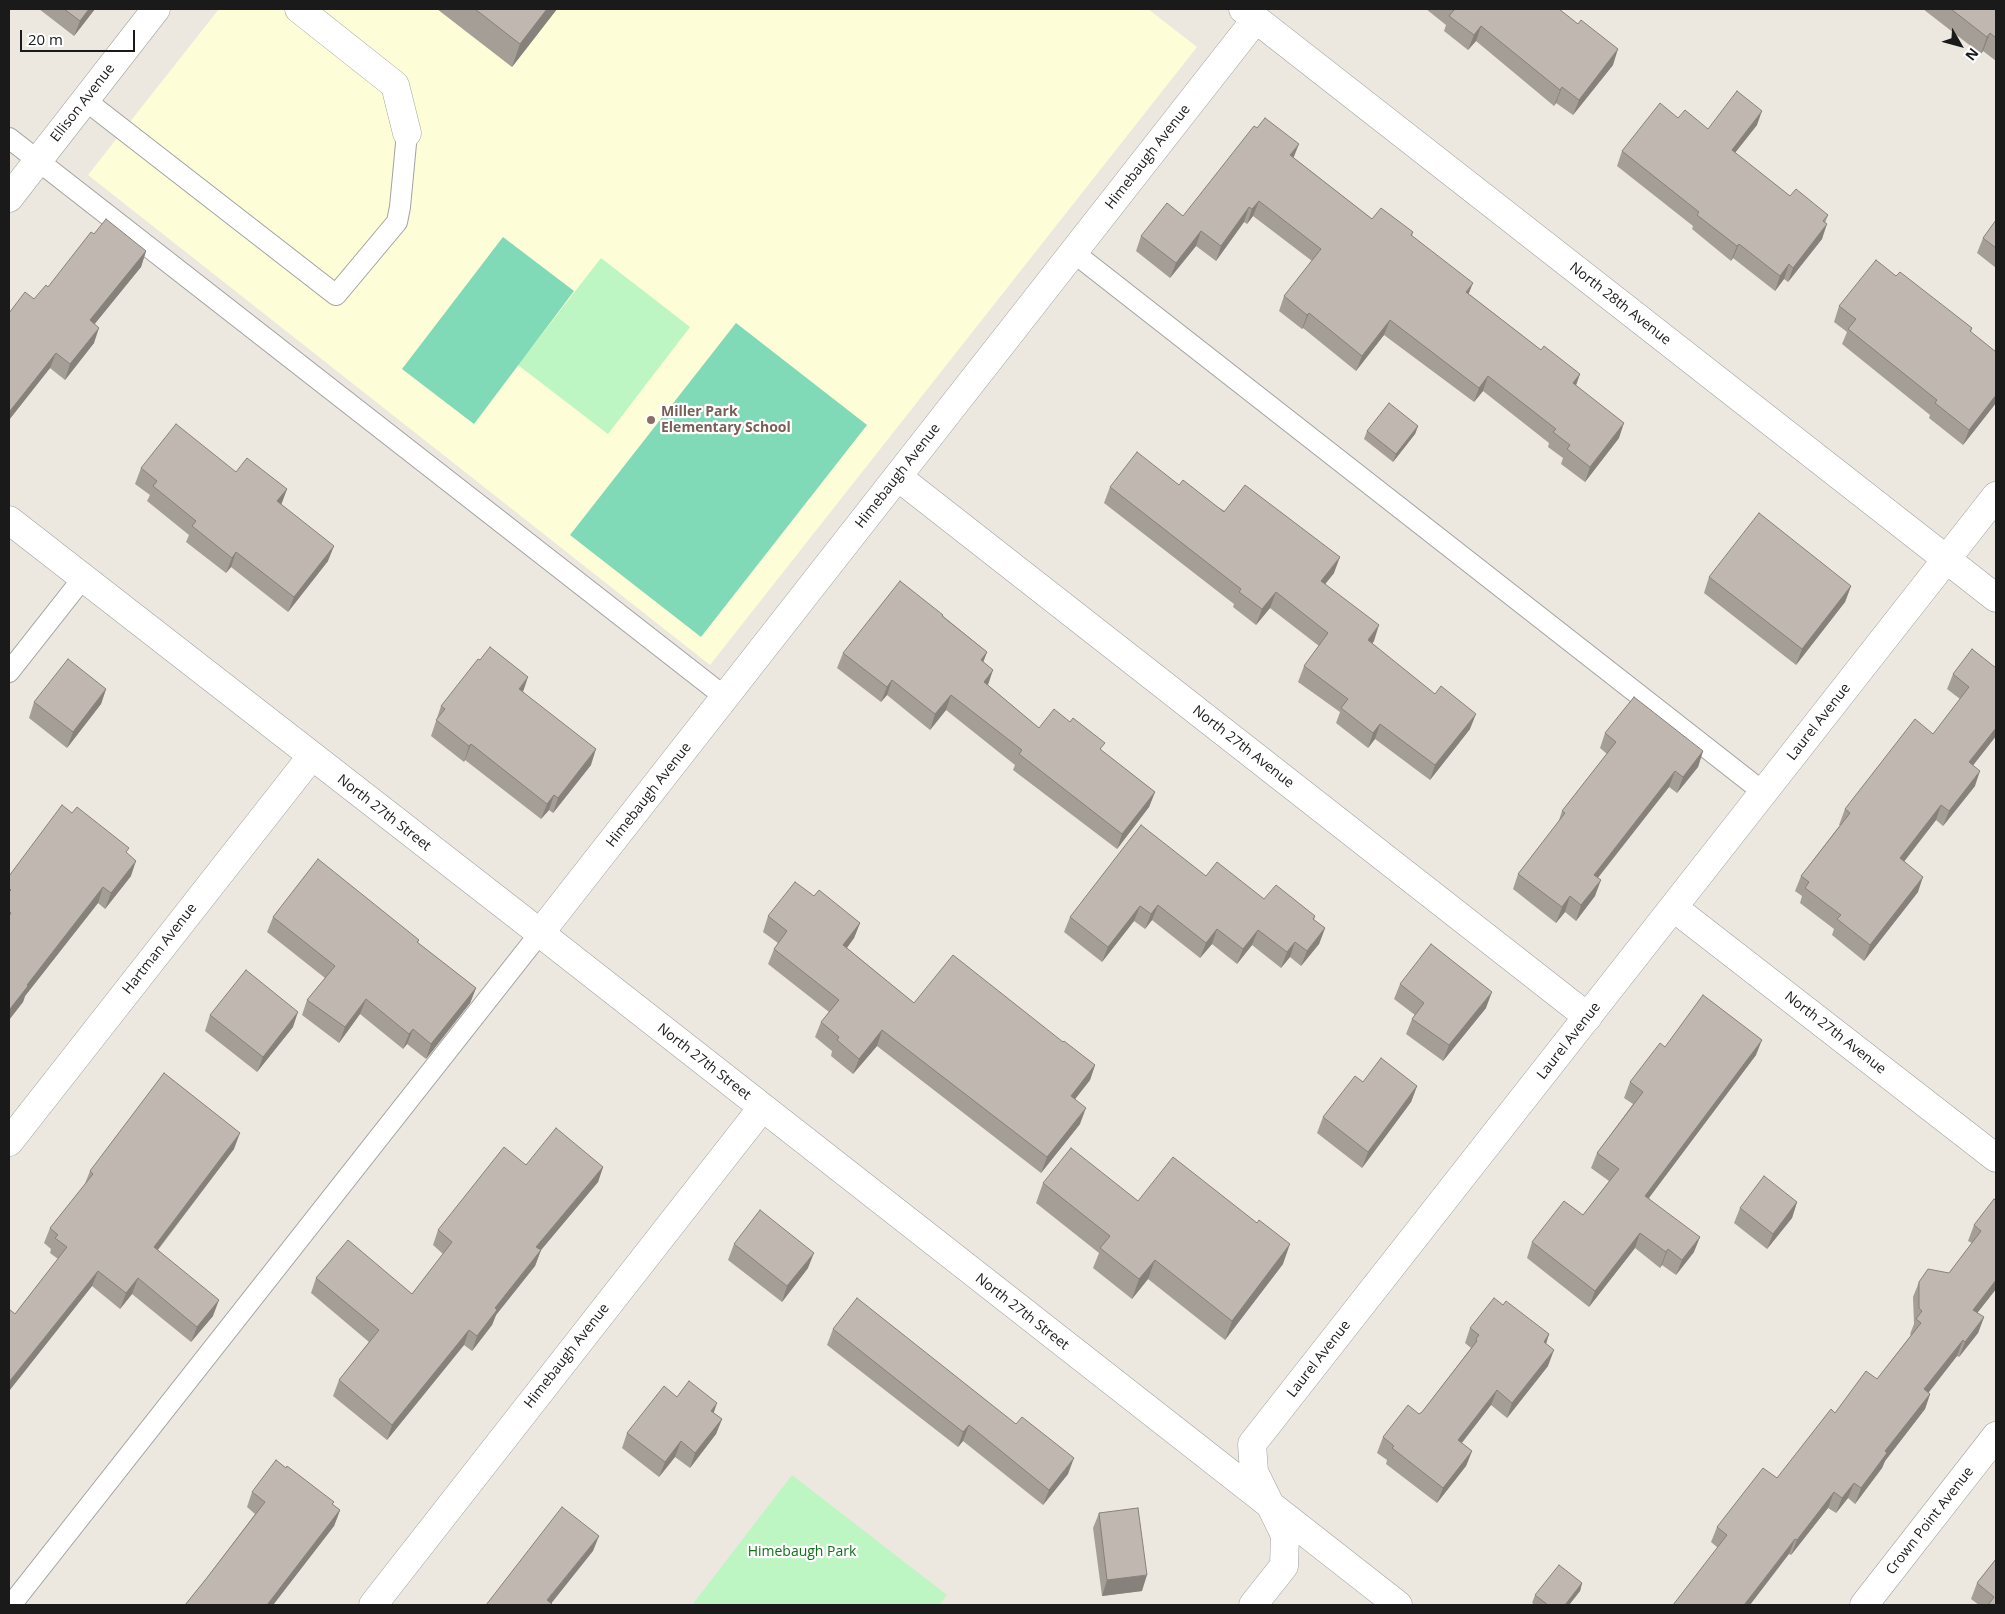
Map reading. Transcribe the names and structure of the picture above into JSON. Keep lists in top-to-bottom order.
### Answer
{
  "streets": {
    "street": [
      "Ellison Avenue",
      "Himebaugh Avenue",
      "North 28th Avenue",
      "Laurel Avenue",
      "North 27th Avenue",
      "North 27th Street",
      "Hartman Avenue",
      "Crown Point Avenue"
    ]
  },
  "crossings": [
    ["Himebaugh Avenue", "North 28th Avenue"],
    ["Himebaugh Avenue", "North 27th Avenue"],
    ["Himebaugh Avenue", "North 27th Street"],
    ["North 28th Avenue", "Laurel Avenue"],
    ["Laurel Avenue", "North 27th Avenue"],
    ["Laurel Avenue", "North 27th Street"],
    ["North 27th Street", "Hartman Avenue"]
  ],
  "parks": ["Himebaugh Park"],
  "places": ["Miller Park Elementary School"],
  "scale_bar": "20 m",
  "north": "bottom right"
}
